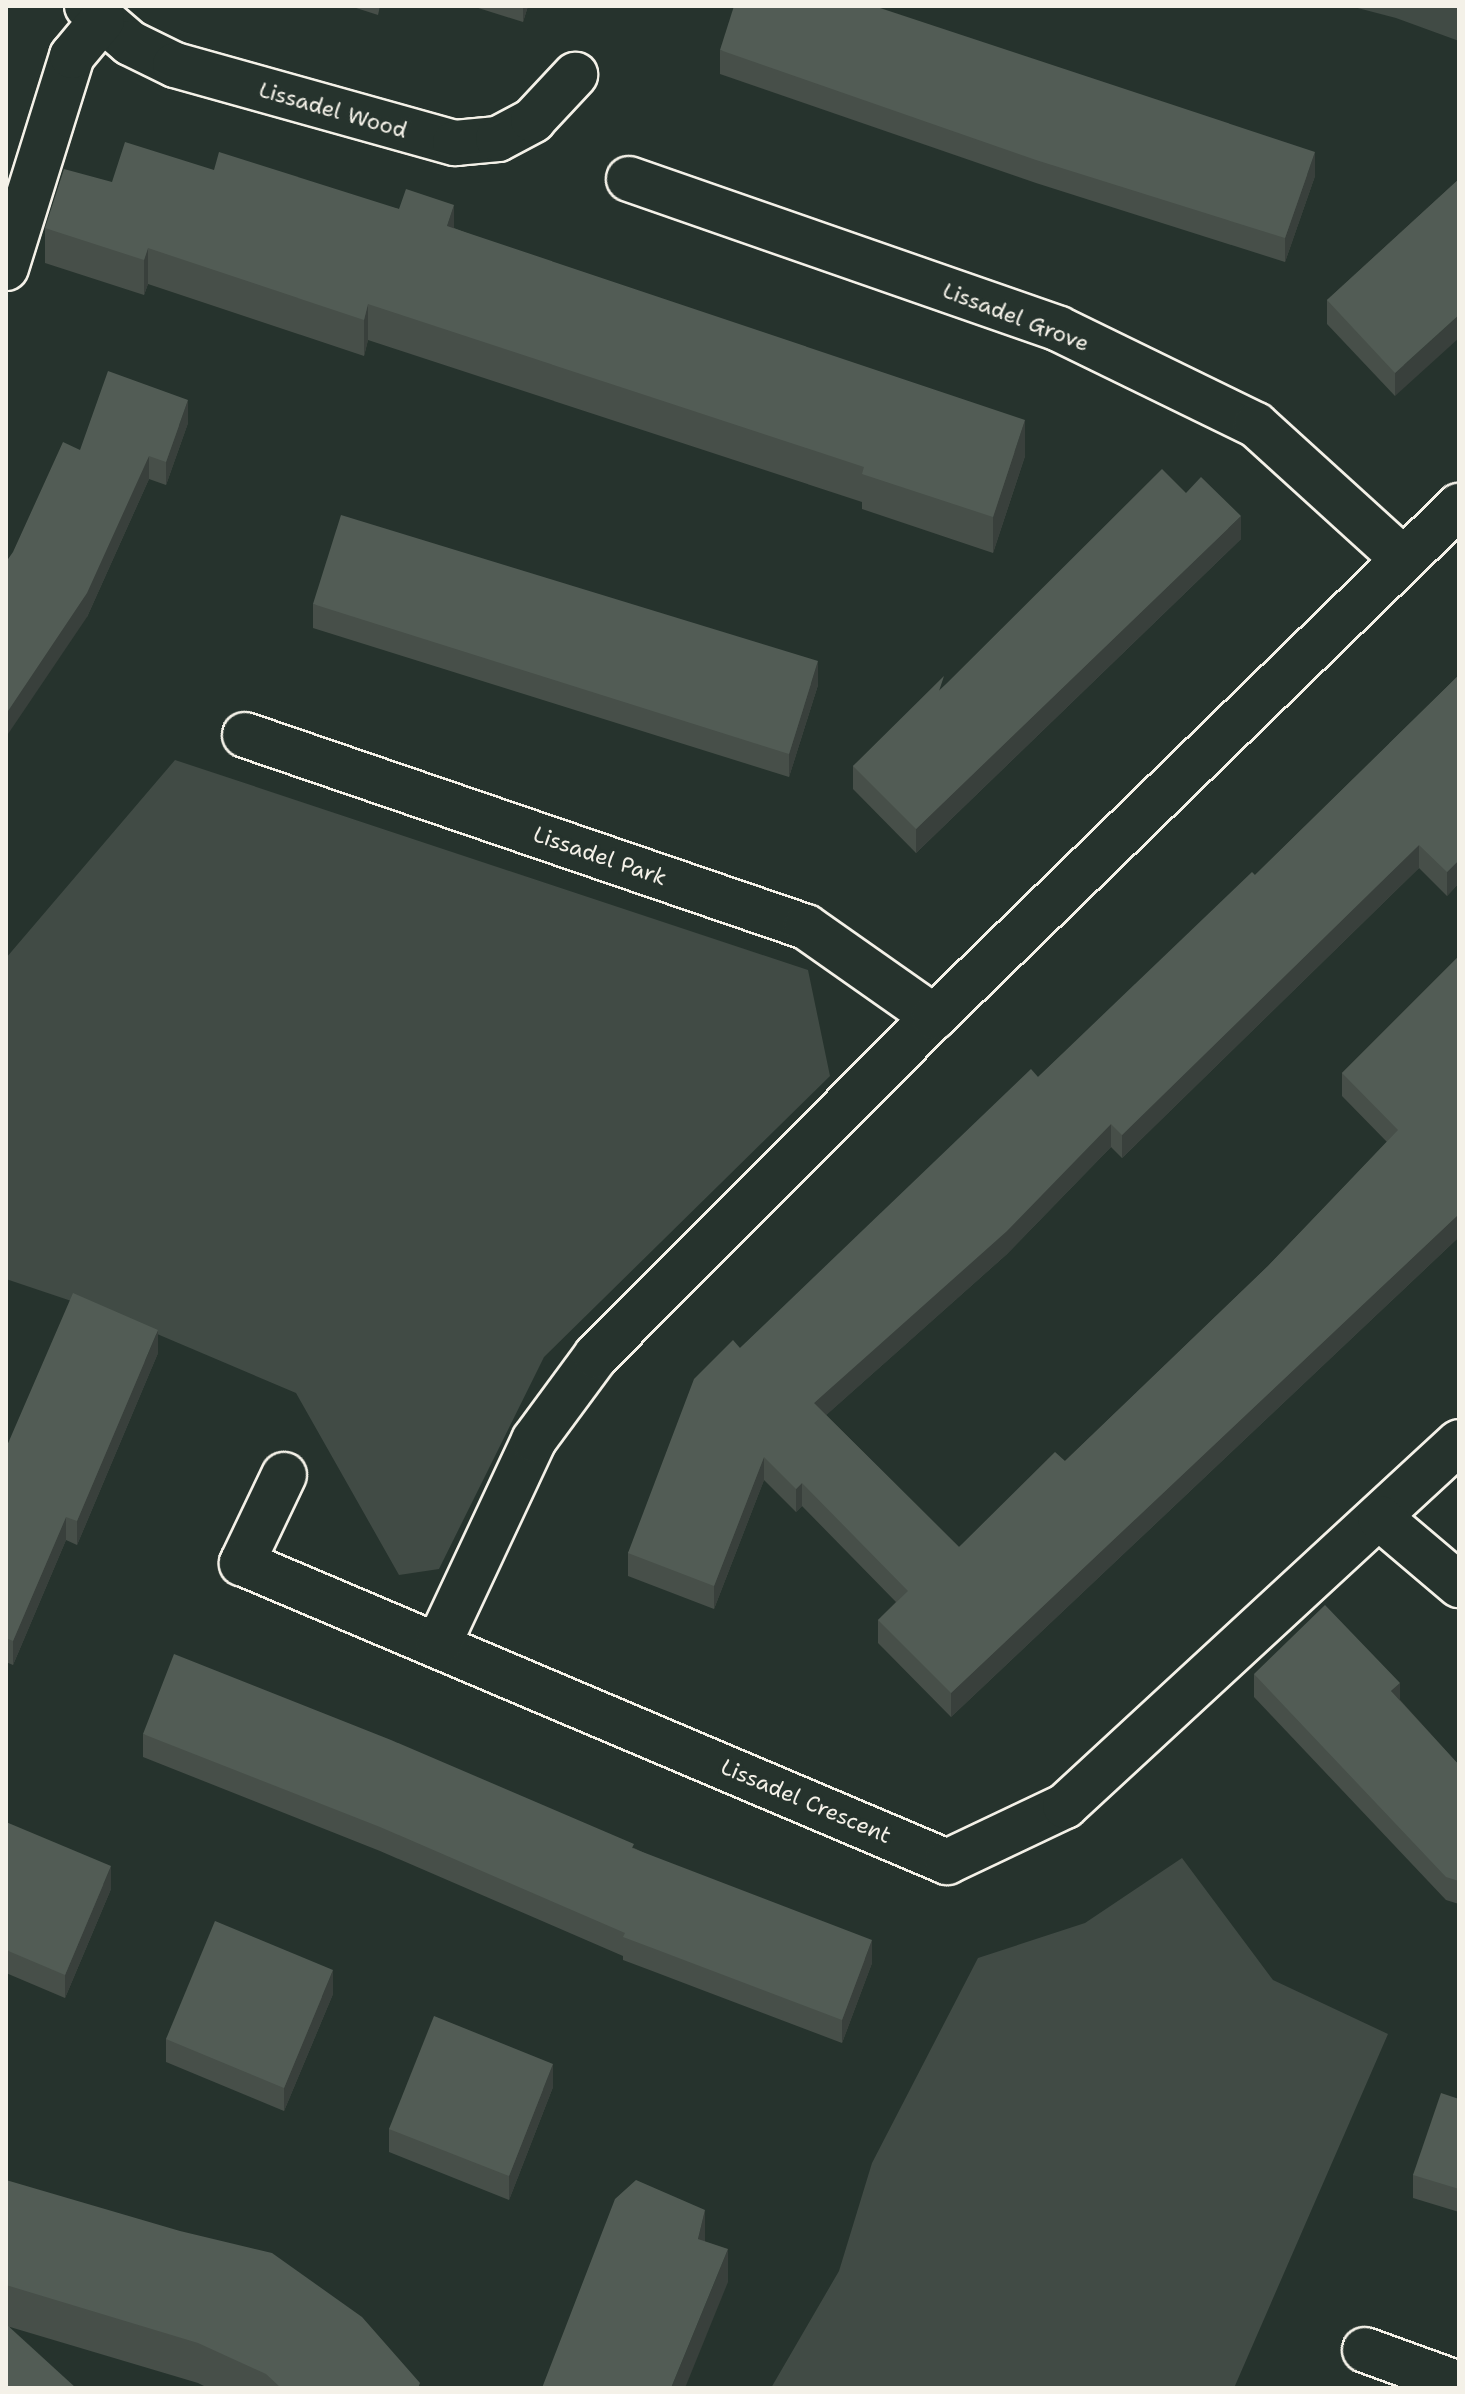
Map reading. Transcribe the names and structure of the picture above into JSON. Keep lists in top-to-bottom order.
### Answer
{
  "streets": {
    "street": [
      "Lissadel Wood",
      "Lissadel Grove",
      "Lissadel Park",
      "Lissadel Crescent"
    ]
  }
}
